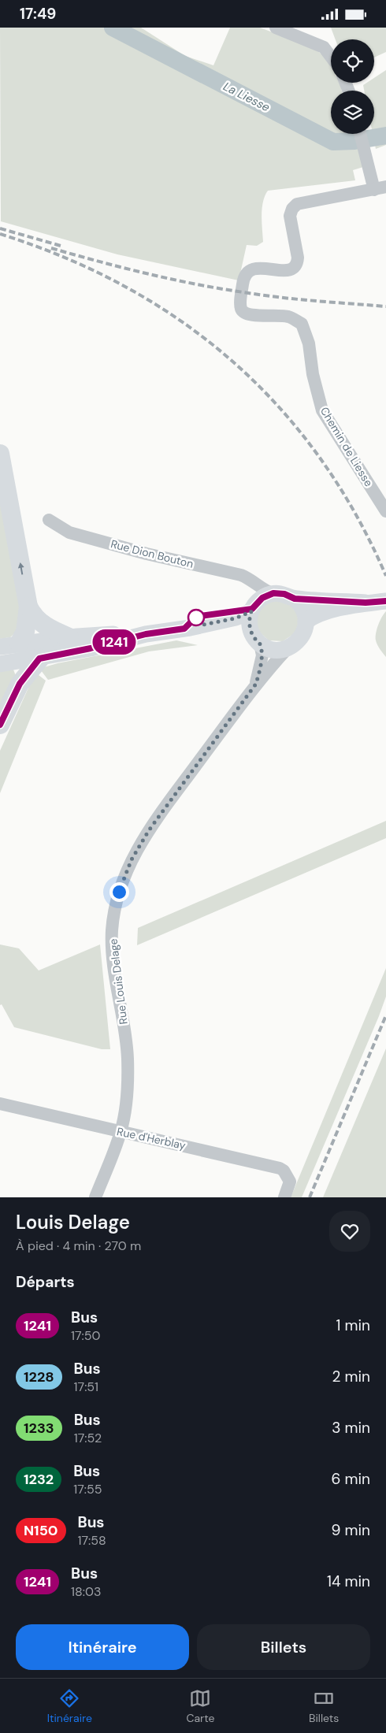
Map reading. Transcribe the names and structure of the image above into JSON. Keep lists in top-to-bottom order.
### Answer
{
  "streets": {
    "street": [
      "Chemin de Liesse",
      "Rue Dion Bouton",
      "Rue Louis Delage",
      "Rue d'Herblay"
    ]
  },
  "crossings": [
    ["Rue Dion Bouton", "Rue Louis Delage"],
    ["Rue Louis Delage", "Rue d'Herblay"]
  ],
  "water": ["La Liesse"],
  "lines": ["bus line 1241"],
  "page": {
    "status": "17:49",
    "on_map": "1241",
    "heading": [
      ["Louis Delage", "À pied · 4 min · 270 m"],
      "Départs"
    ],
    "list": [
      {
        "mark": "1241",
        "name": "Bus",
        "note": "17:50",
        "value": "1 min"
      },
      {
        "mark": "1228",
        "name": "Bus",
        "note": "17:51",
        "value": "2 min"
      },
      {
        "mark": "1233",
        "name": "Bus",
        "note": "17:52",
        "value": "3 min"
      },
      {
        "mark": "1232",
        "name": "Bus",
        "note": "17:55",
        "value": "6 min"
      },
      {
        "mark": "N150",
        "name": "Bus",
        "note": "17:58",
        "value": "9 min"
      },
      {
        "mark": "1241",
        "name": "Bus",
        "note": "18:03",
        "value": "14 min"
      }
    ],
    "buttons": ["Itinéraire", "Billets"],
    "tabs": ["Itinéraire", "Carte", "Billets"]
  }
}
